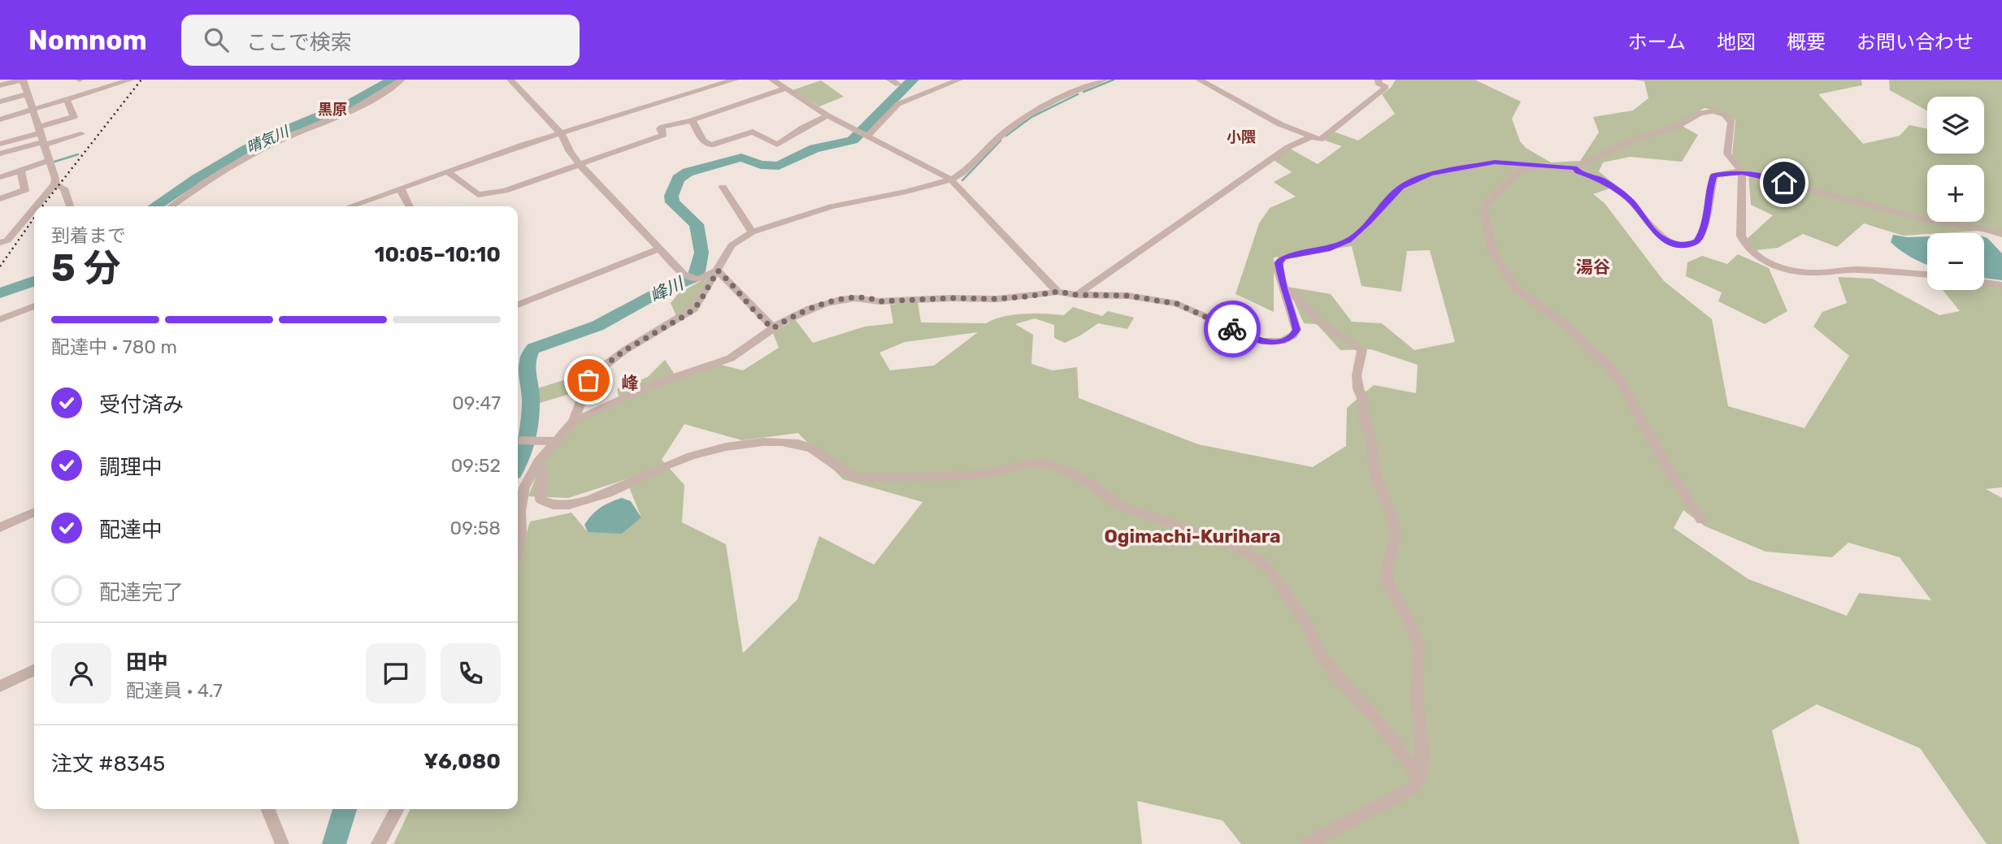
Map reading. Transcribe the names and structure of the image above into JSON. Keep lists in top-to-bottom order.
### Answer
{
  "districts": [
    "黒原",
    "小隈",
    "湯谷",
    "峰",
    "Ogimachi-Kurihara"
  ],
  "water": ["晴気川", "峰川"],
  "page": {
    "header": "Nomnom",
    "search": "ここで検索",
    "nav": [
      "ホーム",
      "地図",
      "概要",
      "お問い合わせ"
    ],
    "map_buttons": ["+", "−"],
    "heading": ["5 分", "到着まで", "10:05–10:10"],
    "panel": [
      "田中",
      "配達員 · 4.7",
      "注文 #8345",
      "¥6,080"
    ],
    "bar": "配達中 · 780 m",
    "list": [
      ["受付済み", "09:47"],
      ["調理中", "09:52"],
      ["配達中", "09:58"],
      "配達完了"
    ]
  }
}
